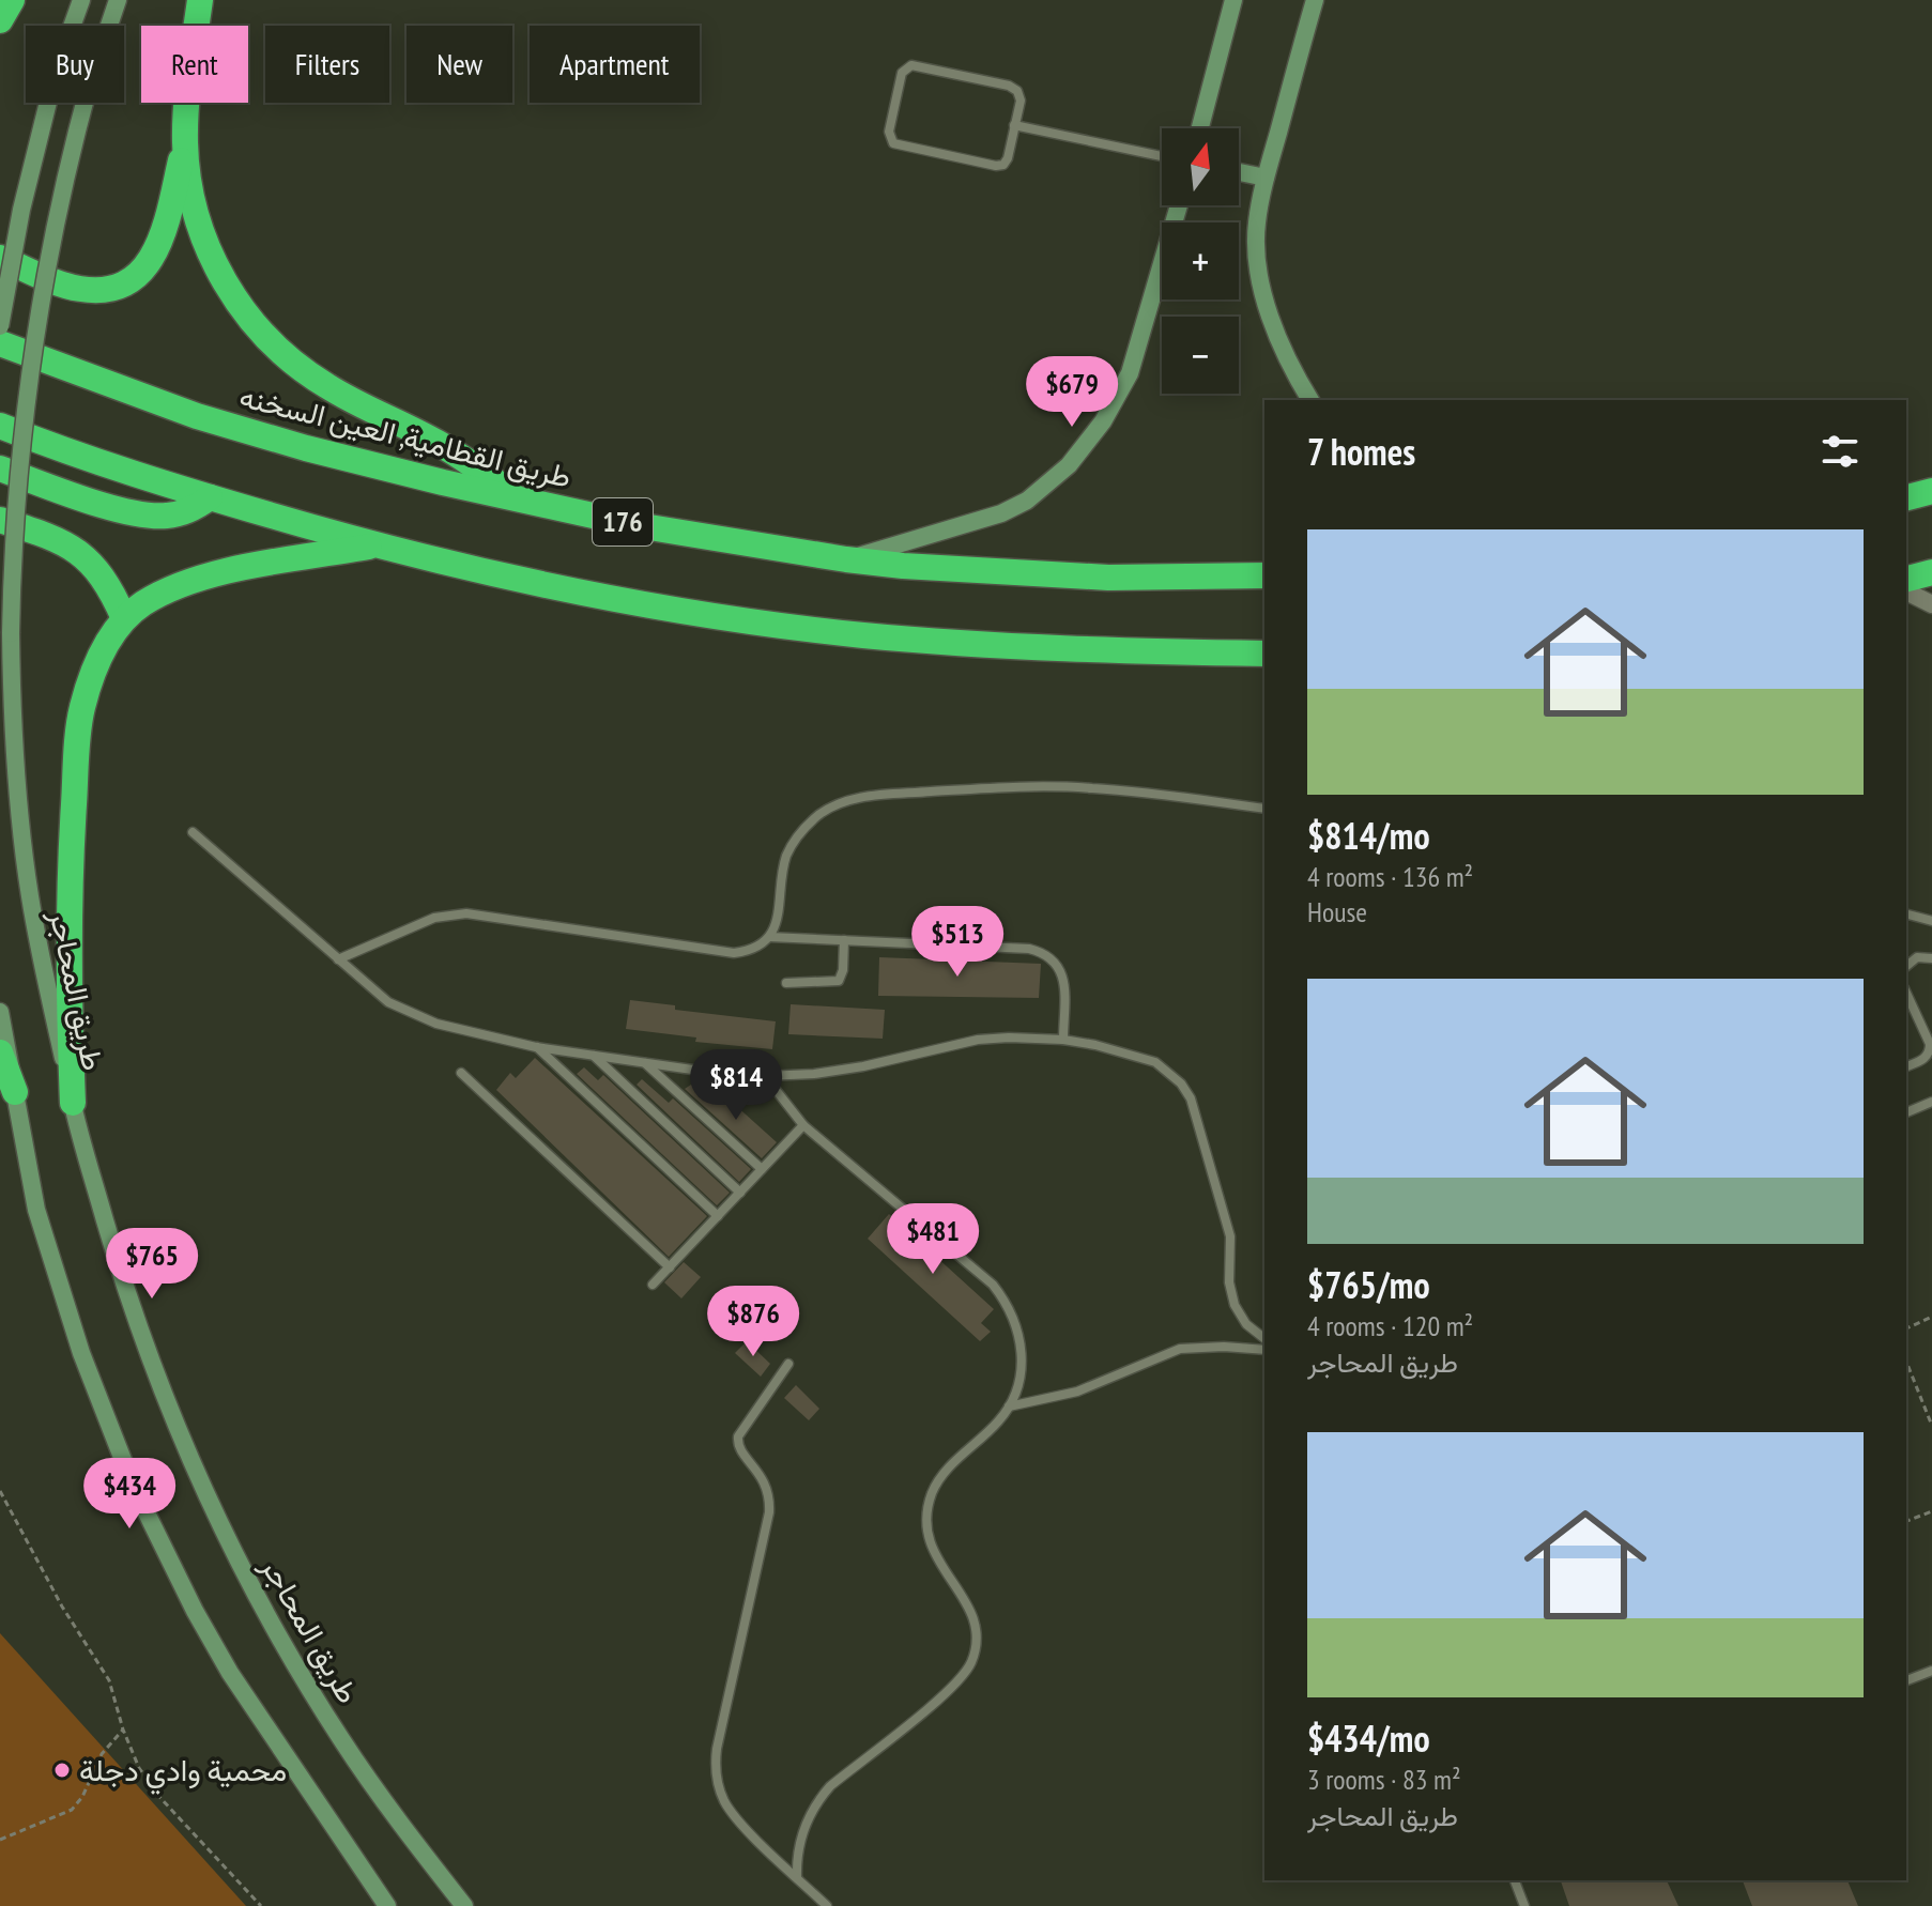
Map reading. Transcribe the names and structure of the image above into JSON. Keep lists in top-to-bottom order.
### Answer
{
  "streets": {
    "highway": ["طريق القطامية, العين السخنه", "176"],
    "street": ["طريق المحاجر"]
  },
  "places": ["محمية وادي دجلة"],
  "north": "top",
  "page": {
    "chip": [
      "Buy",
      "Rent",
      "Filters",
      "New",
      "Apartment"
    ],
    "map_buttons": ["+", "−"],
    "price": [
      "$679",
      "$513",
      "$814",
      "$481",
      "$765",
      "$876",
      "$434"
    ],
    "heading": "7 homes",
    "list": [
      {
        "name": "$814/mo",
        "note": "4 rooms · 136 m² · House"
      },
      {
        "name": "$765/mo",
        "note": "4 rooms · 120 m² · طريق المحاجر"
      },
      {
        "name": "$434/mo",
        "note": "3 rooms · 83 m² · طريق المحاجر"
      }
    ]
  }
}
